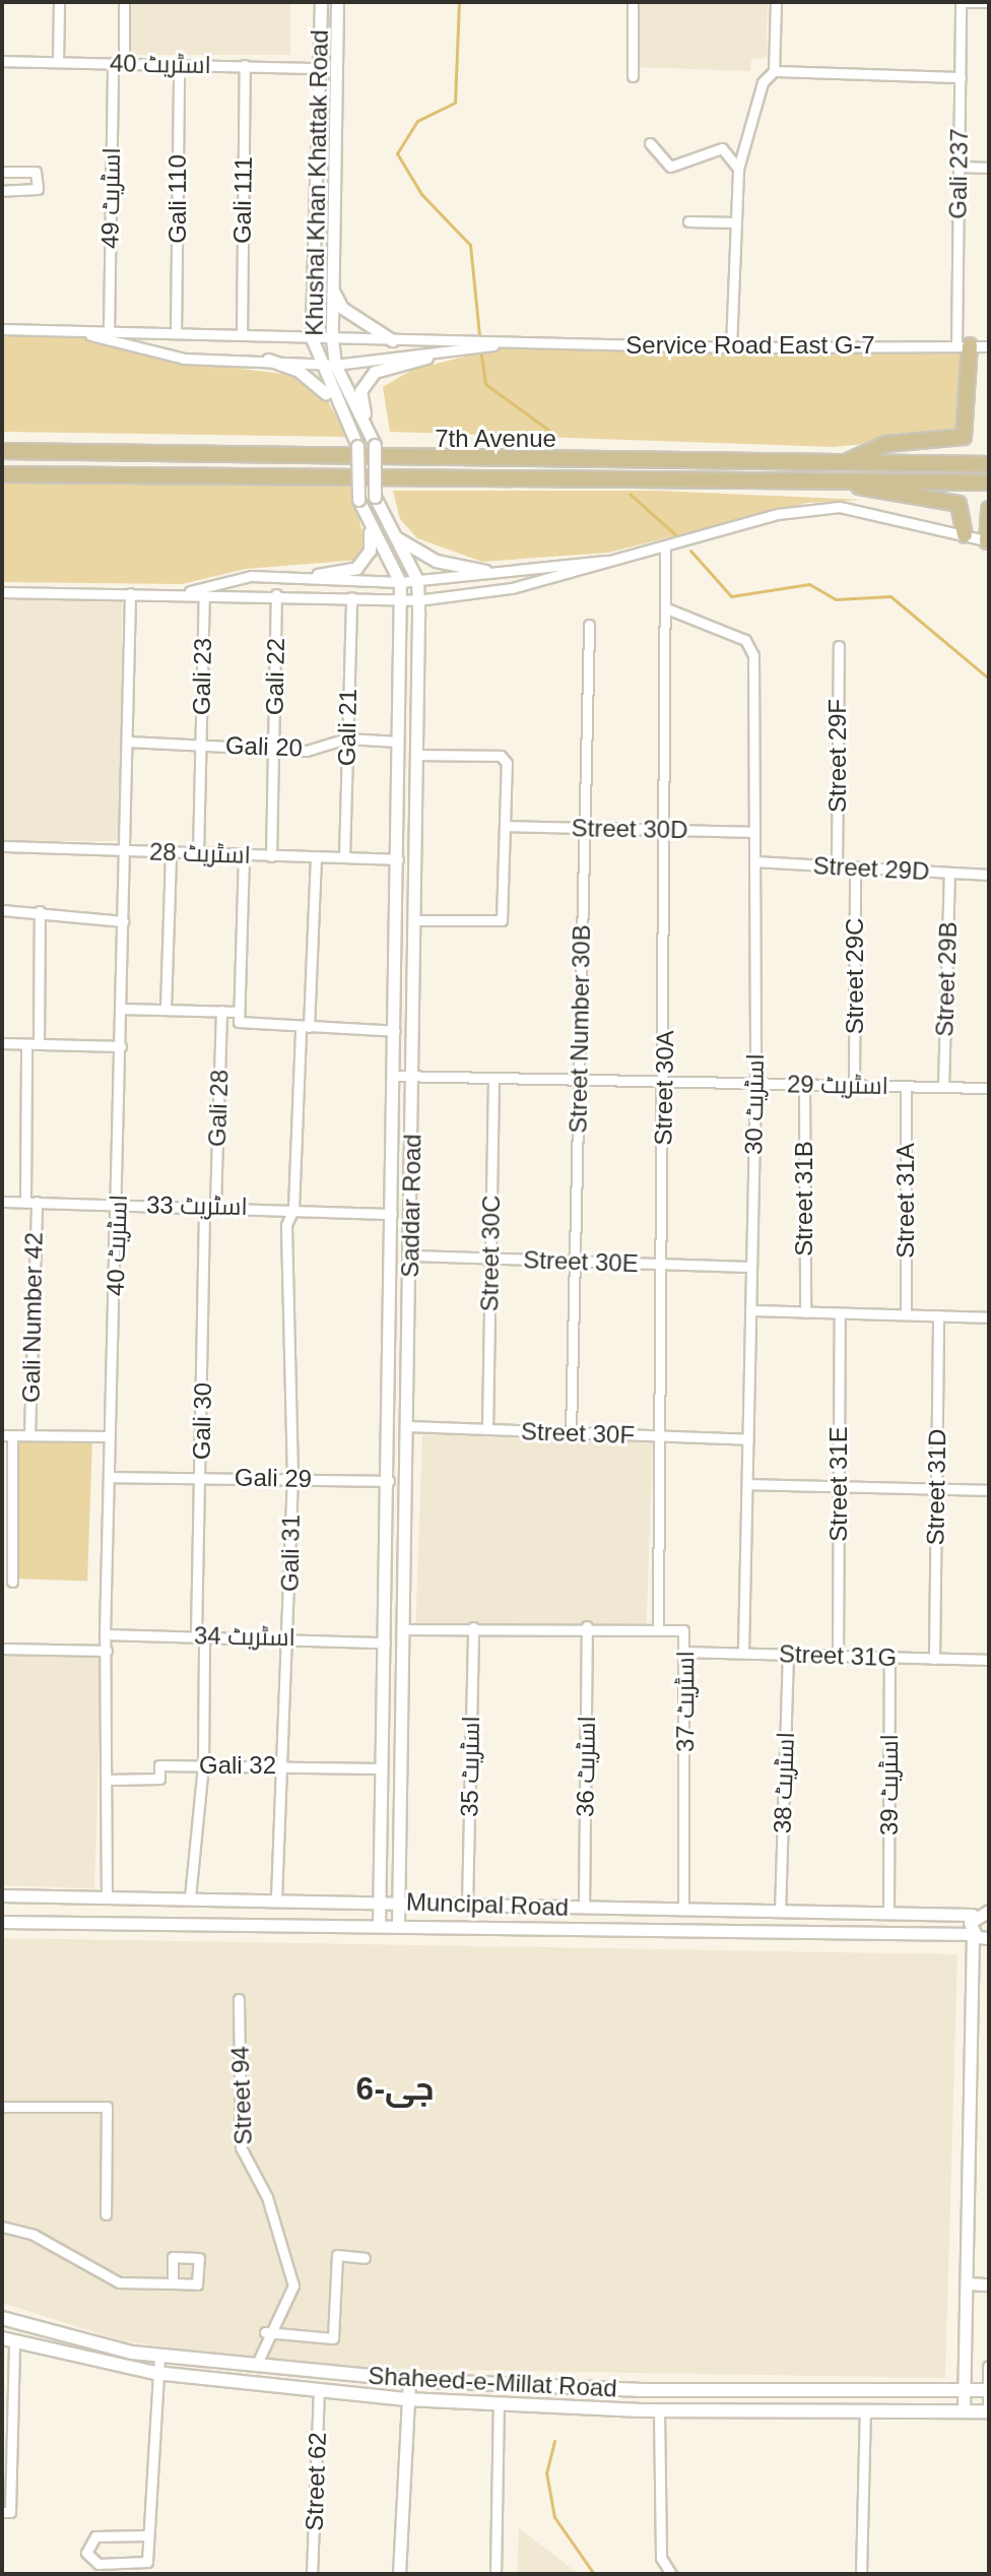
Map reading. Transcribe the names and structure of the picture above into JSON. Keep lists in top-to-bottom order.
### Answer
{
  "streets": {
    "main road": ["7th Avenue", "Shaheed-e-Millat Road"],
    "street": [
      "اسٹریٹ 40",
      "Gali 237",
      "Khushal Khan Khattak Road",
      "اسٹریٹ 49",
      "Gali 110",
      "Gali 111",
      "Service Road East G-7",
      "Gali 23",
      "Gali 22",
      "Gali 21",
      "Gali 20",
      "Street 29F",
      "Street 30D",
      "اسٹریٹ 28",
      "Street 29D",
      "Street 29C",
      "Street 29B",
      "Street Number 30B",
      "اسٹریٹ 29",
      "Street 30A",
      "اسٹریٹ 30",
      "Gali 28",
      "Street 31B",
      "Street 31A",
      "اسٹریٹ 33",
      "Saddar Road",
      "Street 30C",
      "Street 30E",
      "Gali Number 42",
      "Gali 30",
      "Street 30F",
      "Gali 29",
      "Street 31E",
      "Street 31D",
      "Gali 31",
      "اسٹریٹ 34",
      "Street 31G",
      "اسٹریٹ 37",
      "Gali 32",
      "اسٹریٹ 35",
      "اسٹریٹ 36",
      "اسٹریٹ 38",
      "اسٹریٹ 39",
      "Muncipal Road",
      "Street 94",
      "Street 62"
    ]
  },
  "crossings": [
    ["اسٹریٹ 40", "Khushal Khan Khattak Road"],
    ["اسٹریٹ 40", "اسٹریٹ 49"],
    ["اسٹریٹ 40", "Gali 110"],
    ["اسٹریٹ 40", "Gali 111"],
    ["اسٹریٹ 40", "Gali 20"],
    ["اسٹریٹ 40", "اسٹریٹ 28"],
    ["اسٹریٹ 40", "اسٹریٹ 33"],
    ["اسٹریٹ 40", "Gali 29"],
    ["اسٹریٹ 40", "اسٹریٹ 34"],
    ["اسٹریٹ 40", "Gali 32"],
    ["اسٹریٹ 40", "Muncipal Road"],
    ["Gali 237", "Service Road East G-7"],
    ["Khushal Khan Khattak Road", "Service Road East G-7"],
    ["Khushal Khan Khattak Road", "Saddar Road"],
    ["اسٹریٹ 49", "Service Road East G-7"],
    ["Gali 110", "Service Road East G-7"],
    ["Gali 111", "Service Road East G-7"],
    ["Gali 23", "Gali 20"],
    ["Gali 23", "اسٹریٹ 28"],
    ["Gali 22", "Gali 20"],
    ["Gali 22", "اسٹریٹ 28"],
    ["Gali 21", "Gali 20"],
    ["Gali 21", "اسٹریٹ 28"],
    ["Gali 20", "Saddar Road"],
    ["Street 29F", "Street 29D"],
    ["Street 30D", "Street Number 30B"],
    ["Street 30D", "Street 30A"],
    ["Street 30D", "اسٹریٹ 30"],
    ["اسٹریٹ 28", "Saddar Road"],
    ["اسٹریٹ 28", "Gali 31"],
    ["Street 29D", "Street 29C"],
    ["Street 29D", "Street 29B"],
    ["Street 29D", "اسٹریٹ 30"],
    ["Street 29C", "اسٹریٹ 29"],
    ["Street 29B", "اسٹریٹ 29"],
    ["Street Number 30B", "اسٹریٹ 29"],
    ["Street Number 30B", "Street 30E"],
    ["Street Number 30B", "Street 30F"],
    ["اسٹریٹ 29", "Street 30A"],
    ["اسٹریٹ 29", "اسٹریٹ 30"],
    ["اسٹریٹ 29", "Street 31B"],
    ["اسٹریٹ 29", "Street 31A"],
    ["اسٹریٹ 29", "Saddar Road"],
    ["اسٹریٹ 29", "Street 30C"],
    ["Street 30A", "اسٹریٹ 30"],
    ["Street 30A", "Street 30E"],
    ["Street 30A", "Street 30F"],
    ["Street 30A", "اسٹریٹ 37"],
    ["اسٹریٹ 30", "Street 30E"],
    ["اسٹریٹ 30", "Street 30F"],
    ["اسٹریٹ 30", "Street 31G"],
    ["Gali 28", "اسٹریٹ 33"],
    ["Gali 28", "Gali 30"],
    ["اسٹریٹ 33", "Saddar Road"],
    ["اسٹریٹ 33", "Gali Number 42"],
    ["اسٹریٹ 33", "Gali 30"],
    ["اسٹریٹ 33", "Gali 31"],
    ["Saddar Road", "Street 30E"],
    ["Saddar Road", "Street 30F"],
    ["Saddar Road", "Gali 29"],
    ["Saddar Road", "اسٹریٹ 34"],
    ["Saddar Road", "اسٹریٹ 37"],
    ["Saddar Road", "Gali 32"],
    ["Saddar Road", "Muncipal Road"],
    ["Street 30C", "Street 30E"],
    ["Street 30C", "Street 30F"],
    ["Gali 30", "Gali 29"],
    ["Gali 30", "اسٹریٹ 34"],
    ["Gali 30", "Gali 32"],
    ["Gali 30", "Muncipal Road"],
    ["Gali 29", "Gali 31"],
    ["Street 31E", "Street 31G"],
    ["Street 31D", "Street 31G"],
    ["Gali 31", "اسٹریٹ 34"],
    ["Gali 31", "Gali 32"],
    ["Gali 31", "Muncipal Road"],
    ["Street 31G", "اسٹریٹ 37"],
    ["Street 31G", "اسٹریٹ 38"],
    ["Street 31G", "اسٹریٹ 39"],
    ["اسٹریٹ 37", "اسٹریٹ 35"],
    ["اسٹریٹ 37", "اسٹریٹ 36"],
    ["اسٹریٹ 37", "Muncipal Road"],
    ["اسٹریٹ 35", "Muncipal Road"],
    ["اسٹریٹ 36", "Muncipal Road"],
    ["اسٹریٹ 38", "Muncipal Road"],
    ["اسٹریٹ 39", "Muncipal Road"],
    ["Street 94", "Shaheed-e-Millat Road"],
    ["Shaheed-e-Millat Road", "Street 62"]
  ],
  "districts": ["جی-6"]
}
